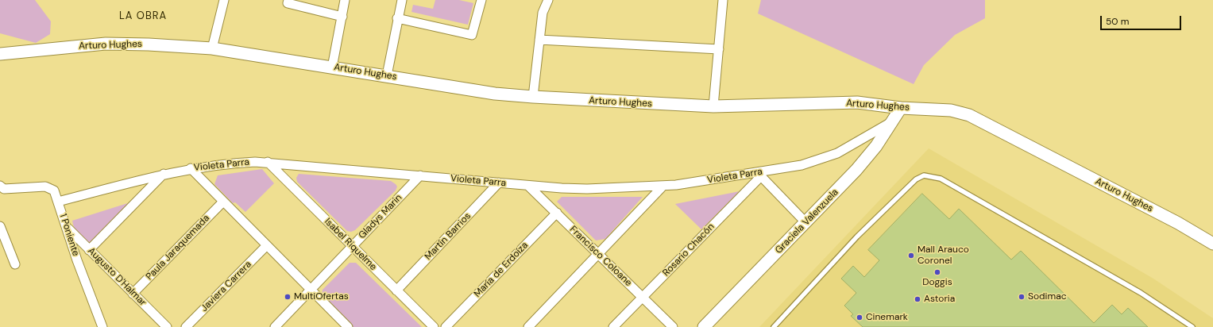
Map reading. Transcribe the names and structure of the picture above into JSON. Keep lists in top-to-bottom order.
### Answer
{
  "streets": {
    "street": [
      "Arturo Hughes",
      "Violeta Parra",
      "Gladys Marin",
      "Graciela Valenzuela",
      "1 Poniente",
      "Martín Barrios",
      "Isabel Riquelme",
      "Paula Jaraquemada",
      "Rosario Chacón",
      "Francisco Coloane",
      "María de Erdoíza",
      "Augusto D'Halmar",
      "Javiera Carrera"
    ]
  },
  "crossings": [
    ["Arturo Hughes", "Graciela Valenzuela"],
    ["Violeta Parra", "Gladys Marin"],
    ["Violeta Parra", "Graciela Valenzuela"],
    ["Violeta Parra", "1 Poniente"],
    ["Violeta Parra", "Martín Barrios"],
    ["Violeta Parra", "Isabel Riquelme"],
    ["Violeta Parra", "Rosario Chacón"],
    ["Violeta Parra", "Francisco Coloane"],
    ["Gladys Marin", "Isabel Riquelme"],
    ["1 Poniente", "Augusto D'Halmar"],
    ["Martín Barrios", "Isabel Riquelme"],
    ["Paula Jaraquemada", "Augusto D'Halmar"],
    ["Rosario Chacón", "Francisco Coloane"],
    ["Francisco Coloane", "María de Erdoíza"]
  ],
  "districts": ["LA OBRA"],
  "places": [
    "Mall Arauco Coronel",
    "Doggis",
    "MultiOfertas",
    "Sodimac",
    "Astoria",
    "Cinemark"
  ],
  "scale_bar": "50 m"
}
